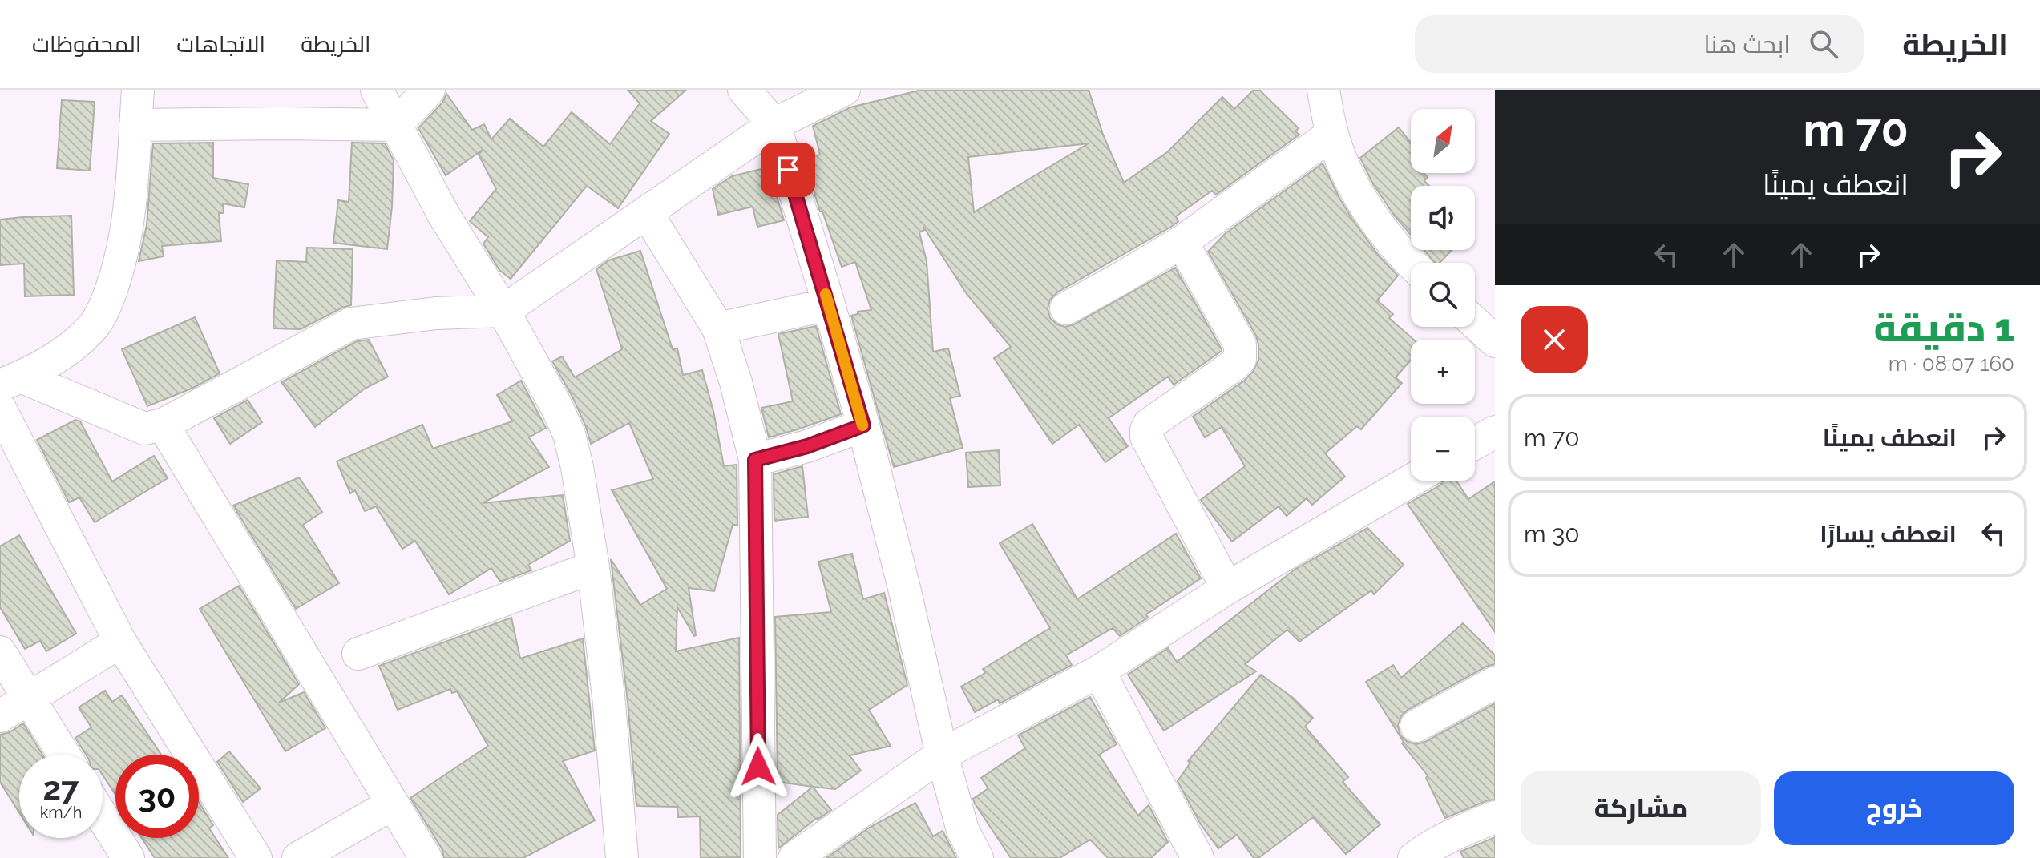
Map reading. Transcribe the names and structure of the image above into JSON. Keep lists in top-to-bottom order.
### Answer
{
  "north": "top right",
  "page": {
    "header": "الخريطة",
    "search": "ابحث هنا",
    "nav": ["الخريطة", "الاتجاهات", "المحفوظات"],
    "turn": ["70 m", "انعطف يمينًا"],
    "map_buttons": ["+", "−"],
    "heading": ["1 دقيقة", "160 m · 08:07"],
    "list": [
      {
        "name": "انعطف يمينًا",
        "value": "70 m"
      },
      {
        "name": "انعطف يسارًا",
        "value": "30 m"
      }
    ],
    "speed": "27 km/h",
    "limit": "30",
    "buttons": ["خروج", "مشاركة"]
  }
}
